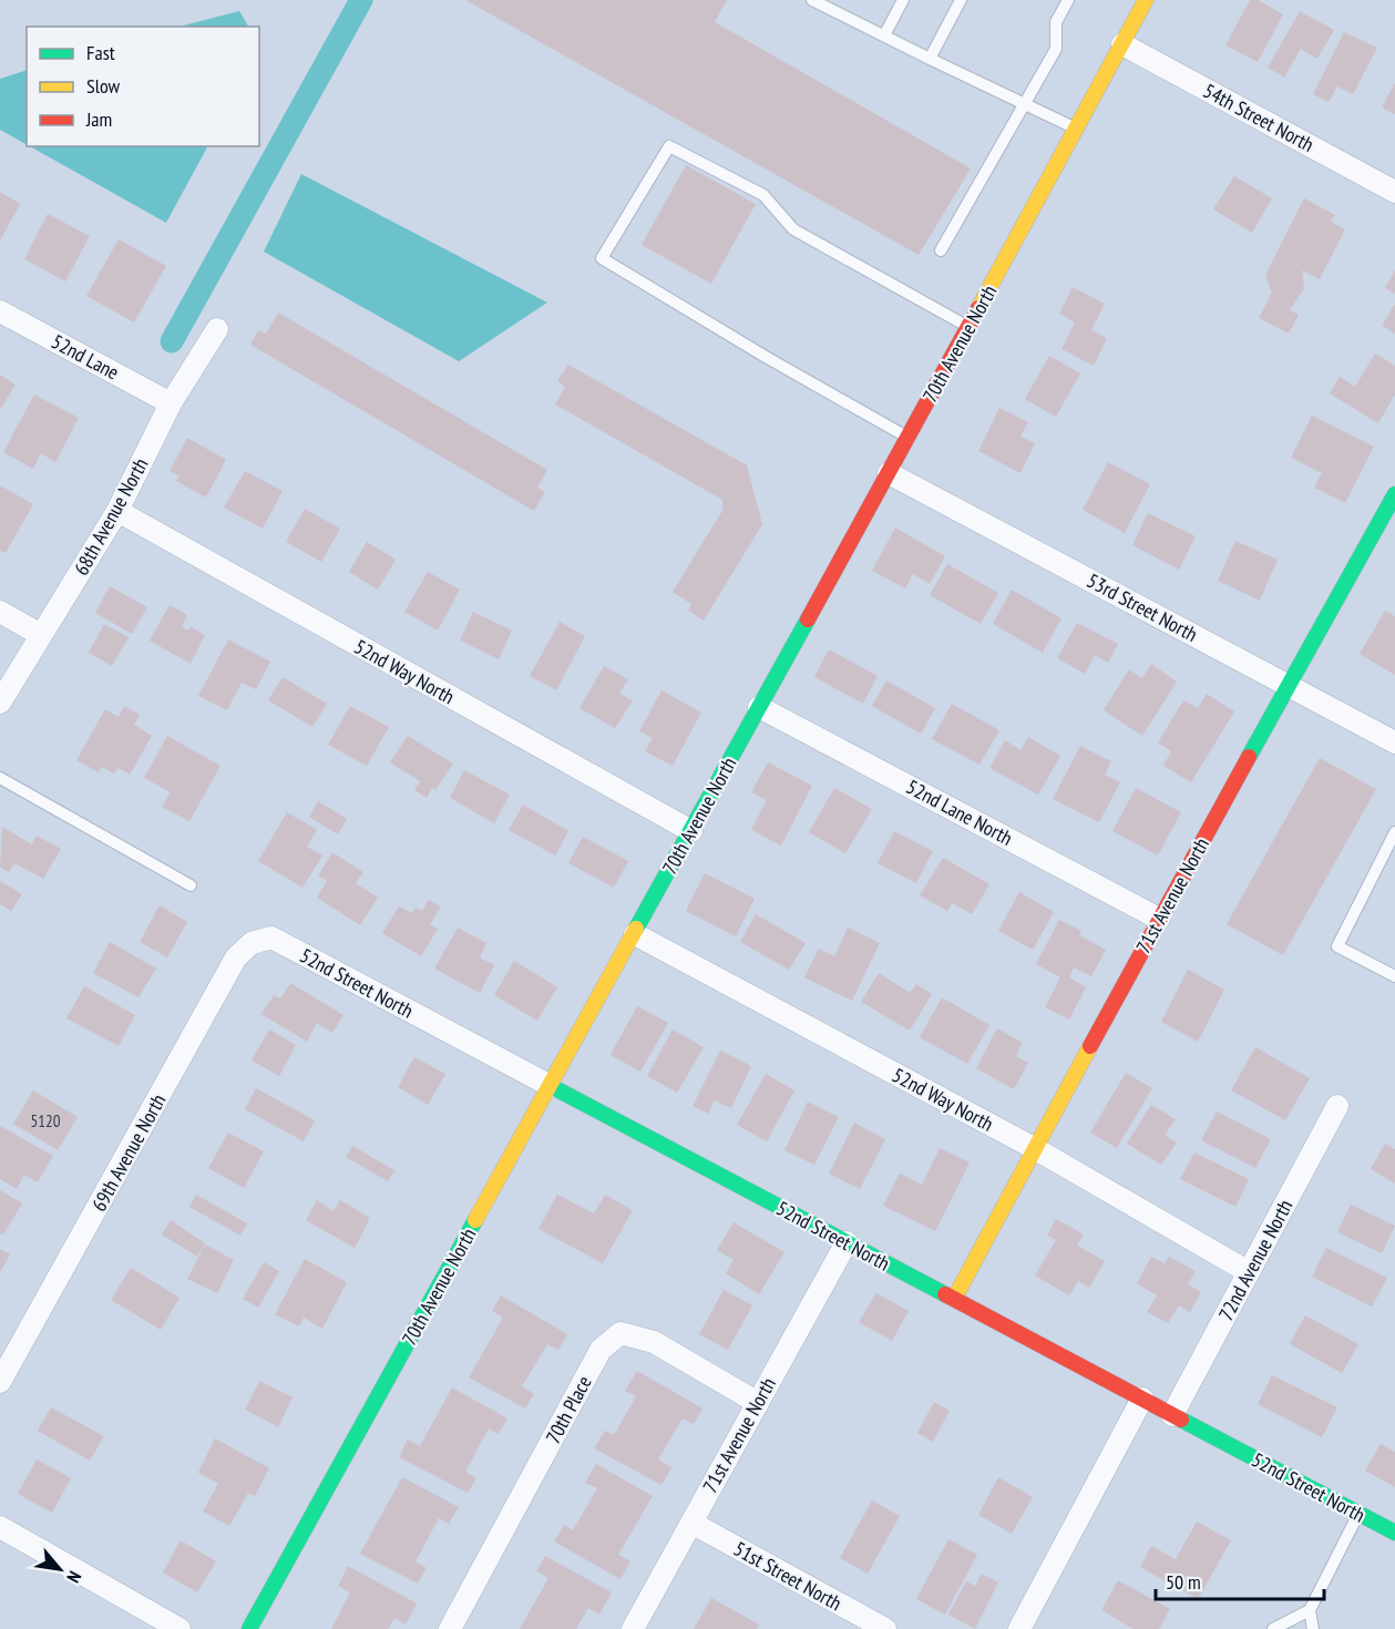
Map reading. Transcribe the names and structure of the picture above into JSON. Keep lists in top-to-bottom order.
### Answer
{
  "streets": {
    "street": [
      "54th Street North",
      "70th Avenue North",
      "52nd Lane",
      "68th Avenue North",
      "53rd Street North",
      "52nd Way North",
      "52nd Lane North",
      "71st Avenue North",
      "52nd Street North",
      "69th Avenue North",
      "72nd Avenue North",
      "70th Place",
      "51st Street North"
    ]
  },
  "crossings": [
    ["54th Street North", "70th Avenue North"],
    ["70th Avenue North", "53rd Street North"],
    ["70th Avenue North", "52nd Way North"],
    ["70th Avenue North", "52nd Lane North"],
    ["70th Avenue North", "52nd Street North"],
    ["52nd Lane", "68th Avenue North"],
    ["68th Avenue North", "52nd Way North"],
    ["53rd Street North", "71st Avenue North"],
    ["52nd Way North", "71st Avenue North"],
    ["52nd Way North", "72nd Avenue North"],
    ["52nd Lane North", "71st Avenue North"],
    ["71st Avenue North", "52nd Street North"],
    ["71st Avenue North", "70th Place"],
    ["71st Avenue North", "51st Street North"],
    ["52nd Street North", "69th Avenue North"],
    ["52nd Street North", "72nd Avenue North"]
  ],
  "house_numbers": ["5120"],
  "legend": ["Fast", "Slow", "Jam"],
  "scale_bar": "50 m",
  "north": "bottom right"
}
